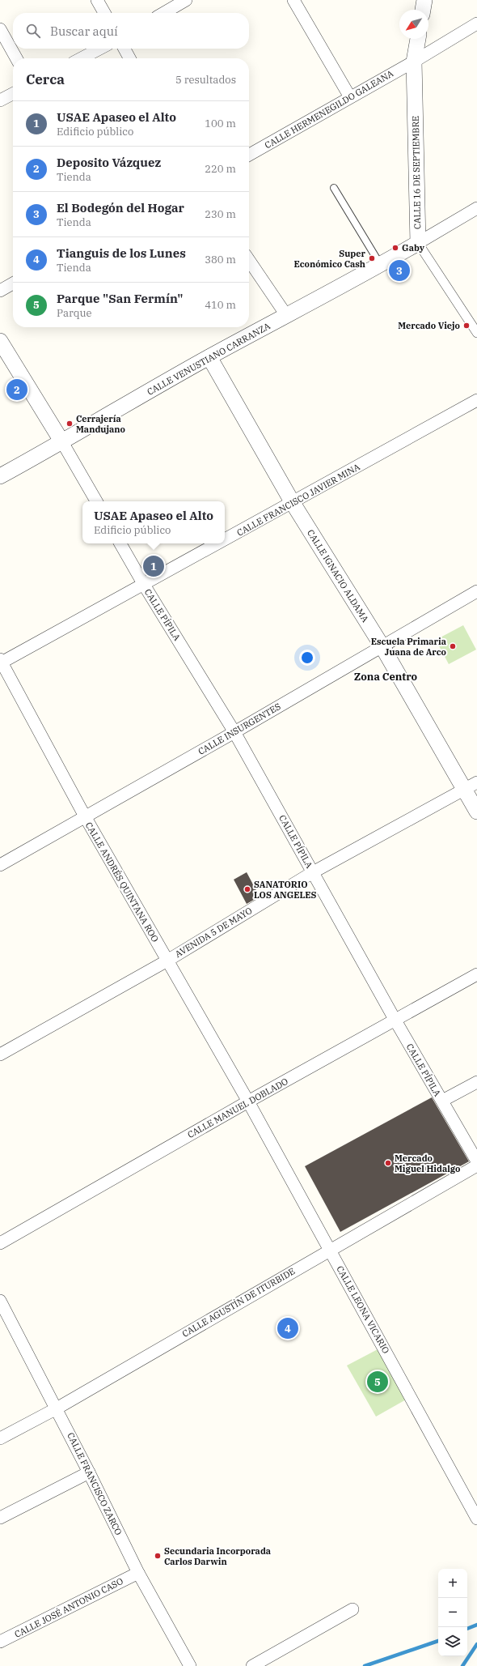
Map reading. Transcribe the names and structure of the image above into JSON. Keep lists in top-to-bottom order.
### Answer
{
  "streets": {
    "street": [
      "CALLE HERMENEGILDO GALEANA",
      "CALLE 16 DE SEPTIEMBRE",
      "CALLE VENUSTIANO CARRANZA",
      "CALLE FRANCISCO JAVIER MINA",
      "CALLE IGNACIO ALDAMA",
      "CALLE PÍPILA",
      "CALLE INSURGENTES",
      "CALLE ANDRÉS QUINTANA ROO",
      "AVENIDA 5 DE MAYO",
      "CALLE MANUEL DOBLADO",
      "CALLE AGUSTÍN DE ITURBIDE",
      "CALLE LEONA VICARIO",
      "CALLE FRANCISCO ZARCO",
      "CALLE JOSÉ ANTONIO CASO"
    ]
  },
  "crossings": [
    ["CALLE HERMENEGILDO GALEANA", "CALLE 16 DE SEPTIEMBRE"],
    ["CALLE 16 DE SEPTIEMBRE", "CALLE VENUSTIANO CARRANZA"],
    ["CALLE VENUSTIANO CARRANZA", "CALLE IGNACIO ALDAMA"],
    ["CALLE FRANCISCO JAVIER MINA", "CALLE IGNACIO ALDAMA"],
    ["CALLE FRANCISCO JAVIER MINA", "CALLE PÍPILA"],
    ["CALLE FRANCISCO JAVIER MINA", "CALLE ANDRÉS QUINTANA ROO"],
    ["CALLE IGNACIO ALDAMA", "CALLE INSURGENTES"],
    ["CALLE IGNACIO ALDAMA", "AVENIDA 5 DE MAYO"],
    ["CALLE PÍPILA", "CALLE INSURGENTES"],
    ["CALLE PÍPILA", "AVENIDA 5 DE MAYO"],
    ["CALLE PÍPILA", "CALLE MANUEL DOBLADO"],
    ["CALLE INSURGENTES", "CALLE ANDRÉS QUINTANA ROO"],
    ["CALLE ANDRÉS QUINTANA ROO", "AVENIDA 5 DE MAYO"],
    ["CALLE ANDRÉS QUINTANA ROO", "CALLE MANUEL DOBLADO"],
    ["CALLE ANDRÉS QUINTANA ROO", "CALLE LEONA VICARIO"],
    ["CALLE MANUEL DOBLADO", "CALLE LEONA VICARIO"],
    ["CALLE AGUSTÍN DE ITURBIDE", "CALLE LEONA VICARIO"],
    ["CALLE AGUSTÍN DE ITURBIDE", "CALLE FRANCISCO ZARCO"],
    ["CALLE FRANCISCO ZARCO", "CALLE JOSÉ ANTONIO CASO"]
  ],
  "districts": ["Zona Centro"],
  "places": [
    "Gaby",
    "Super Económico Cash",
    "Mercado Viejo",
    "Cerrajería Mandujano",
    "Escuela Primaria Juana de Arco",
    "SANATORIO LOS ANGELES",
    "Mercado Miguel Hidalgo",
    "Secundaria Incorporada Carlos Darwin"
  ],
  "north": "bottom left",
  "page": {
    "search": "Buscar aquí",
    "heading": ["Cerca", "5 resultados"],
    "list": [
      {
        "mark": "1",
        "name": "USAE Apaseo el Alto",
        "note": "Edificio público",
        "value": "100 m"
      },
      {
        "mark": "2",
        "name": "Deposito Vázquez",
        "note": "Tienda",
        "value": "220 m"
      },
      {
        "mark": "3",
        "name": "El Bodegón del Hogar",
        "note": "Tienda",
        "value": "230 m"
      },
      {
        "mark": "4",
        "name": "Tianguis de los Lunes",
        "note": "Tienda",
        "value": "380 m"
      },
      {
        "mark": "5",
        "name": "Parque \"San Fermín\"",
        "note": "Parque",
        "value": "410 m"
      }
    ],
    "pins": [
      "3",
      "2",
      "1",
      "4",
      "5"
    ],
    "popup": ["USAE Apaseo el Alto", "Edificio público"],
    "map_buttons": ["+", "−"]
  }
}
